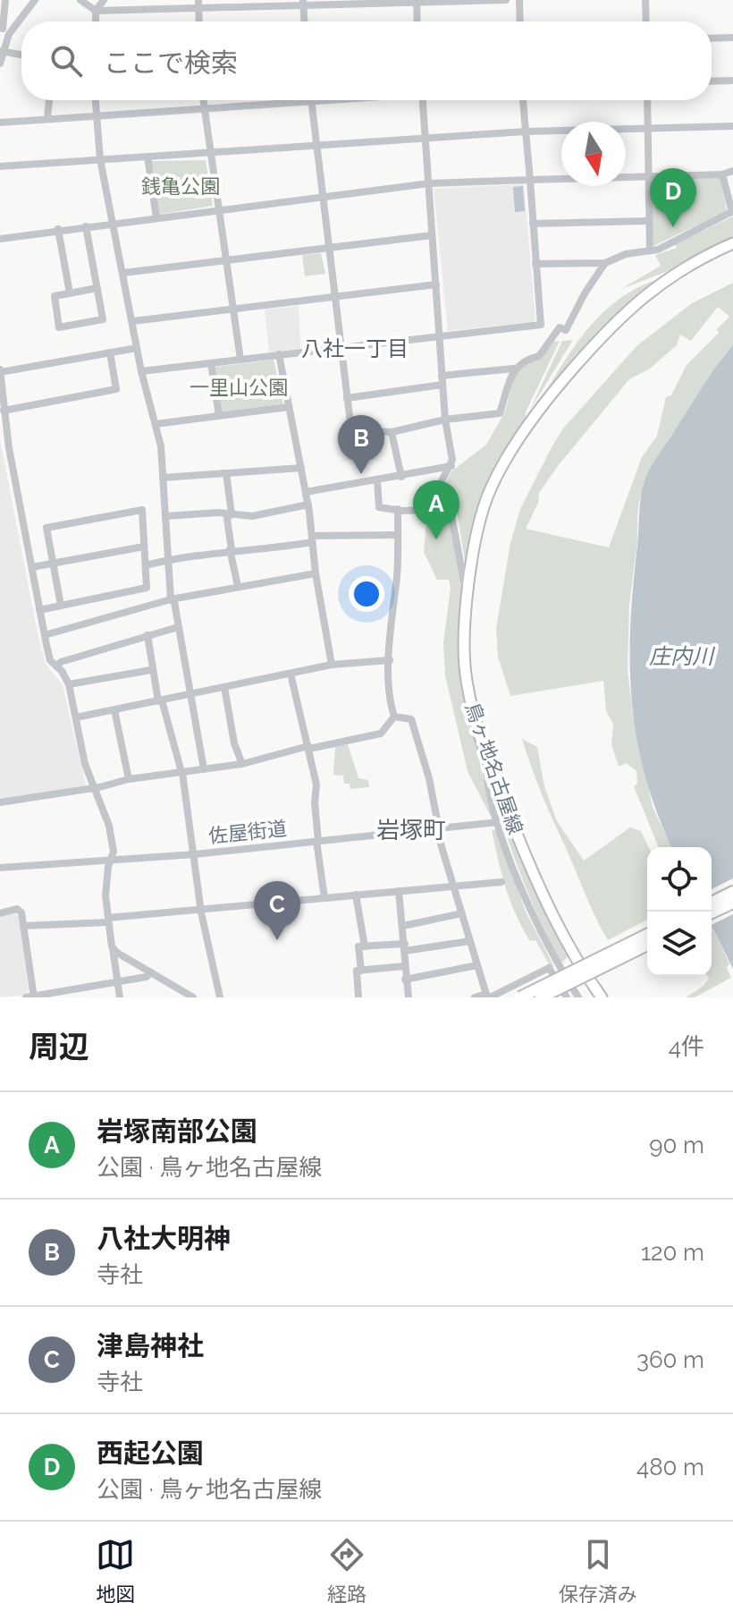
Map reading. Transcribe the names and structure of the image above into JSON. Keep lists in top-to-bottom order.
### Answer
{
  "streets": {
    "main road": ["鳥ヶ地名古屋線"],
    "street": ["佐屋街道"]
  },
  "districts": ["八社一丁目", "岩塚町"],
  "water": ["庄内川"],
  "parks": ["銭亀公園", "一里山公園"],
  "north": "bottom",
  "page": {
    "search": "ここで検索",
    "pins": [
      "D",
      "B",
      "A",
      "C"
    ],
    "heading": ["周辺", "4件"],
    "list": [
      {
        "mark": "A",
        "name": "岩塚南部公園",
        "note": "公園 · 鳥ヶ地名古屋線",
        "value": "90 m"
      },
      {
        "mark": "B",
        "name": "八社大明神",
        "note": "寺社",
        "value": "120 m"
      },
      {
        "mark": "C",
        "name": "津島神社",
        "note": "寺社",
        "value": "360 m"
      },
      {
        "mark": "D",
        "name": "西起公園",
        "note": "公園 · 鳥ヶ地名古屋線",
        "value": "480 m"
      }
    ],
    "nav": ["地図", "経路", "保存済み"]
  }
}
